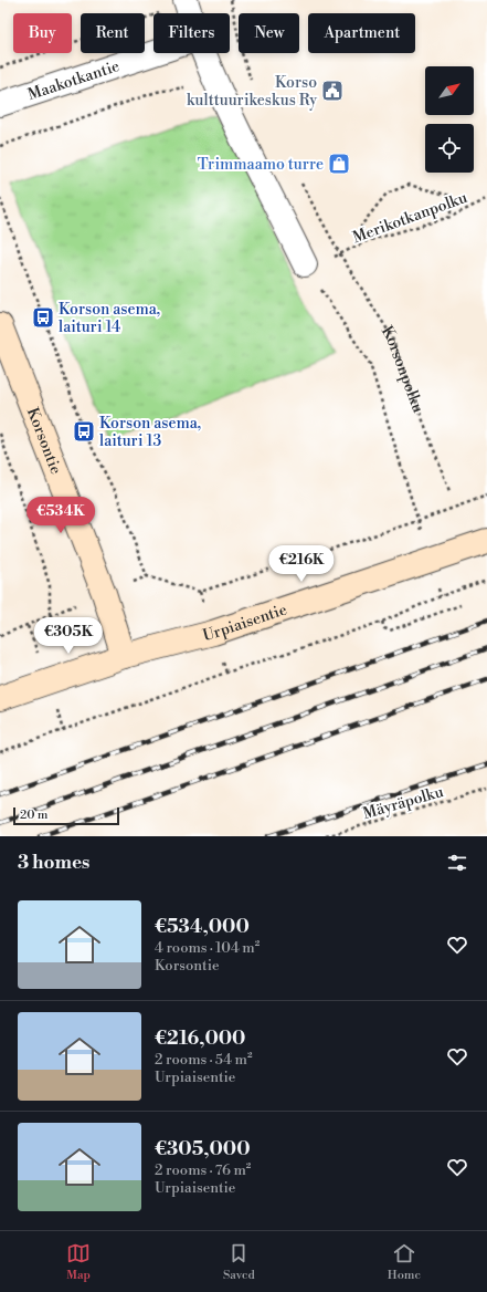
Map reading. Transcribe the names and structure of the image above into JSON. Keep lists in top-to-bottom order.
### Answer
{
  "streets": {
    "main road": ["Korsontie", "Urpiaisentie"],
    "street": ["Maakotkantie"],
    "path": ["Merikotkanpolku", "Korsonpolku", "Mäyräpolku"]
  },
  "crossings": [
    ["Merikotkanpolku", "Korsonpolku"],
    ["Korsontie", "Urpiaisentie"]
  ],
  "places": {
    "public building": ["Korso kulttuurikeskus Ry"],
    "shop": ["Trimmaamo turre"],
    "bus stop": ["Korson asema, laituri 14", "Korson asema, laituri 13"]
  },
  "scale_bar": "20 m",
  "north": "top right",
  "page": {
    "chip": [
      "Buy",
      "Rent",
      "Filters",
      "New",
      "Apartment"
    ],
    "price": ["€534K", "€216K", "€305K"],
    "scale": "20 m",
    "heading": "3 homes",
    "list": [
      {
        "name": "€534,000",
        "note": "4 rooms · 104 m² · Korsontie"
      },
      {
        "name": "€216,000",
        "note": "2 rooms · 54 m² · Urpiaisentie"
      },
      {
        "name": "€305,000",
        "note": "2 rooms · 76 m² · Urpiaisentie"
      }
    ],
    "tabs": ["Map", "Saved", "Home"]
  }
}
